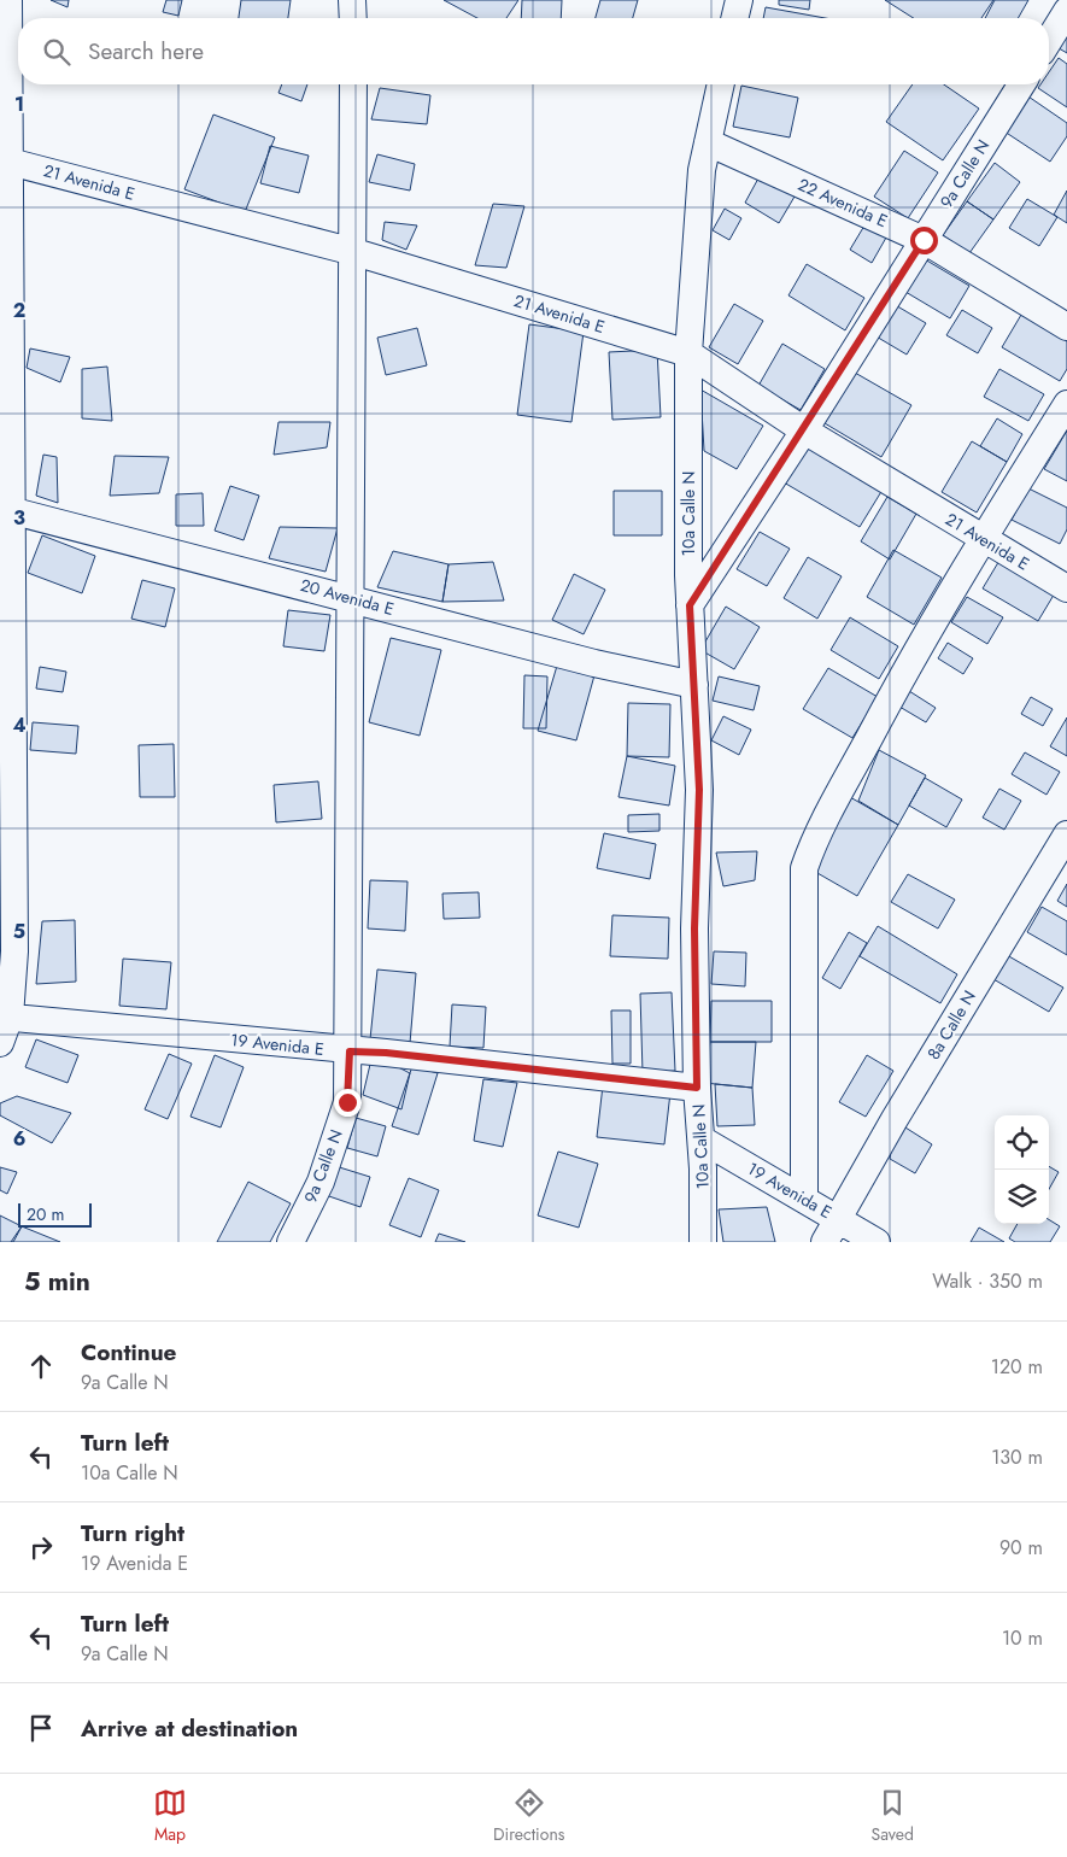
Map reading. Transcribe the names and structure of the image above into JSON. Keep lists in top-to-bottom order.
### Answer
{
  "streets": {
    "street": [
      "9a Calle N",
      "21 Avenida E",
      "22 Avenida E",
      "10a Calle N",
      "20 Avenida E",
      "8a Calle N",
      "19 Avenida E"
    ]
  },
  "crossings": [
    ["9a Calle N", "21 Avenida E"],
    ["9a Calle N", "22 Avenida E"],
    ["9a Calle N", "10a Calle N"],
    ["9a Calle N", "20 Avenida E"],
    ["9a Calle N", "19 Avenida E"],
    ["21 Avenida E", "10a Calle N"],
    ["22 Avenida E", "10a Calle N"],
    ["10a Calle N", "20 Avenida E"],
    ["10a Calle N", "19 Avenida E"],
    ["8a Calle N", "19 Avenida E"]
  ],
  "scale_bar": "20 m",
  "page": {
    "search": "Search here",
    "scale": "20 m",
    "heading": ["5 min", "Walk · 350 m"],
    "list": [
      ["Continue", "9a Calle N", "120 m"],
      ["Turn left", "10a Calle N", "130 m"],
      ["Turn right", "19 Avenida E", "90 m"],
      ["Turn left", "9a Calle N", "10 m"],
      "Arrive at destination"
    ],
    "nav": ["Map", "Directions", "Saved"]
  },
  "grid": {
    "rows": [
      "1",
      "2",
      "3",
      "4",
      "5",
      "6"
    ]
  }
}
